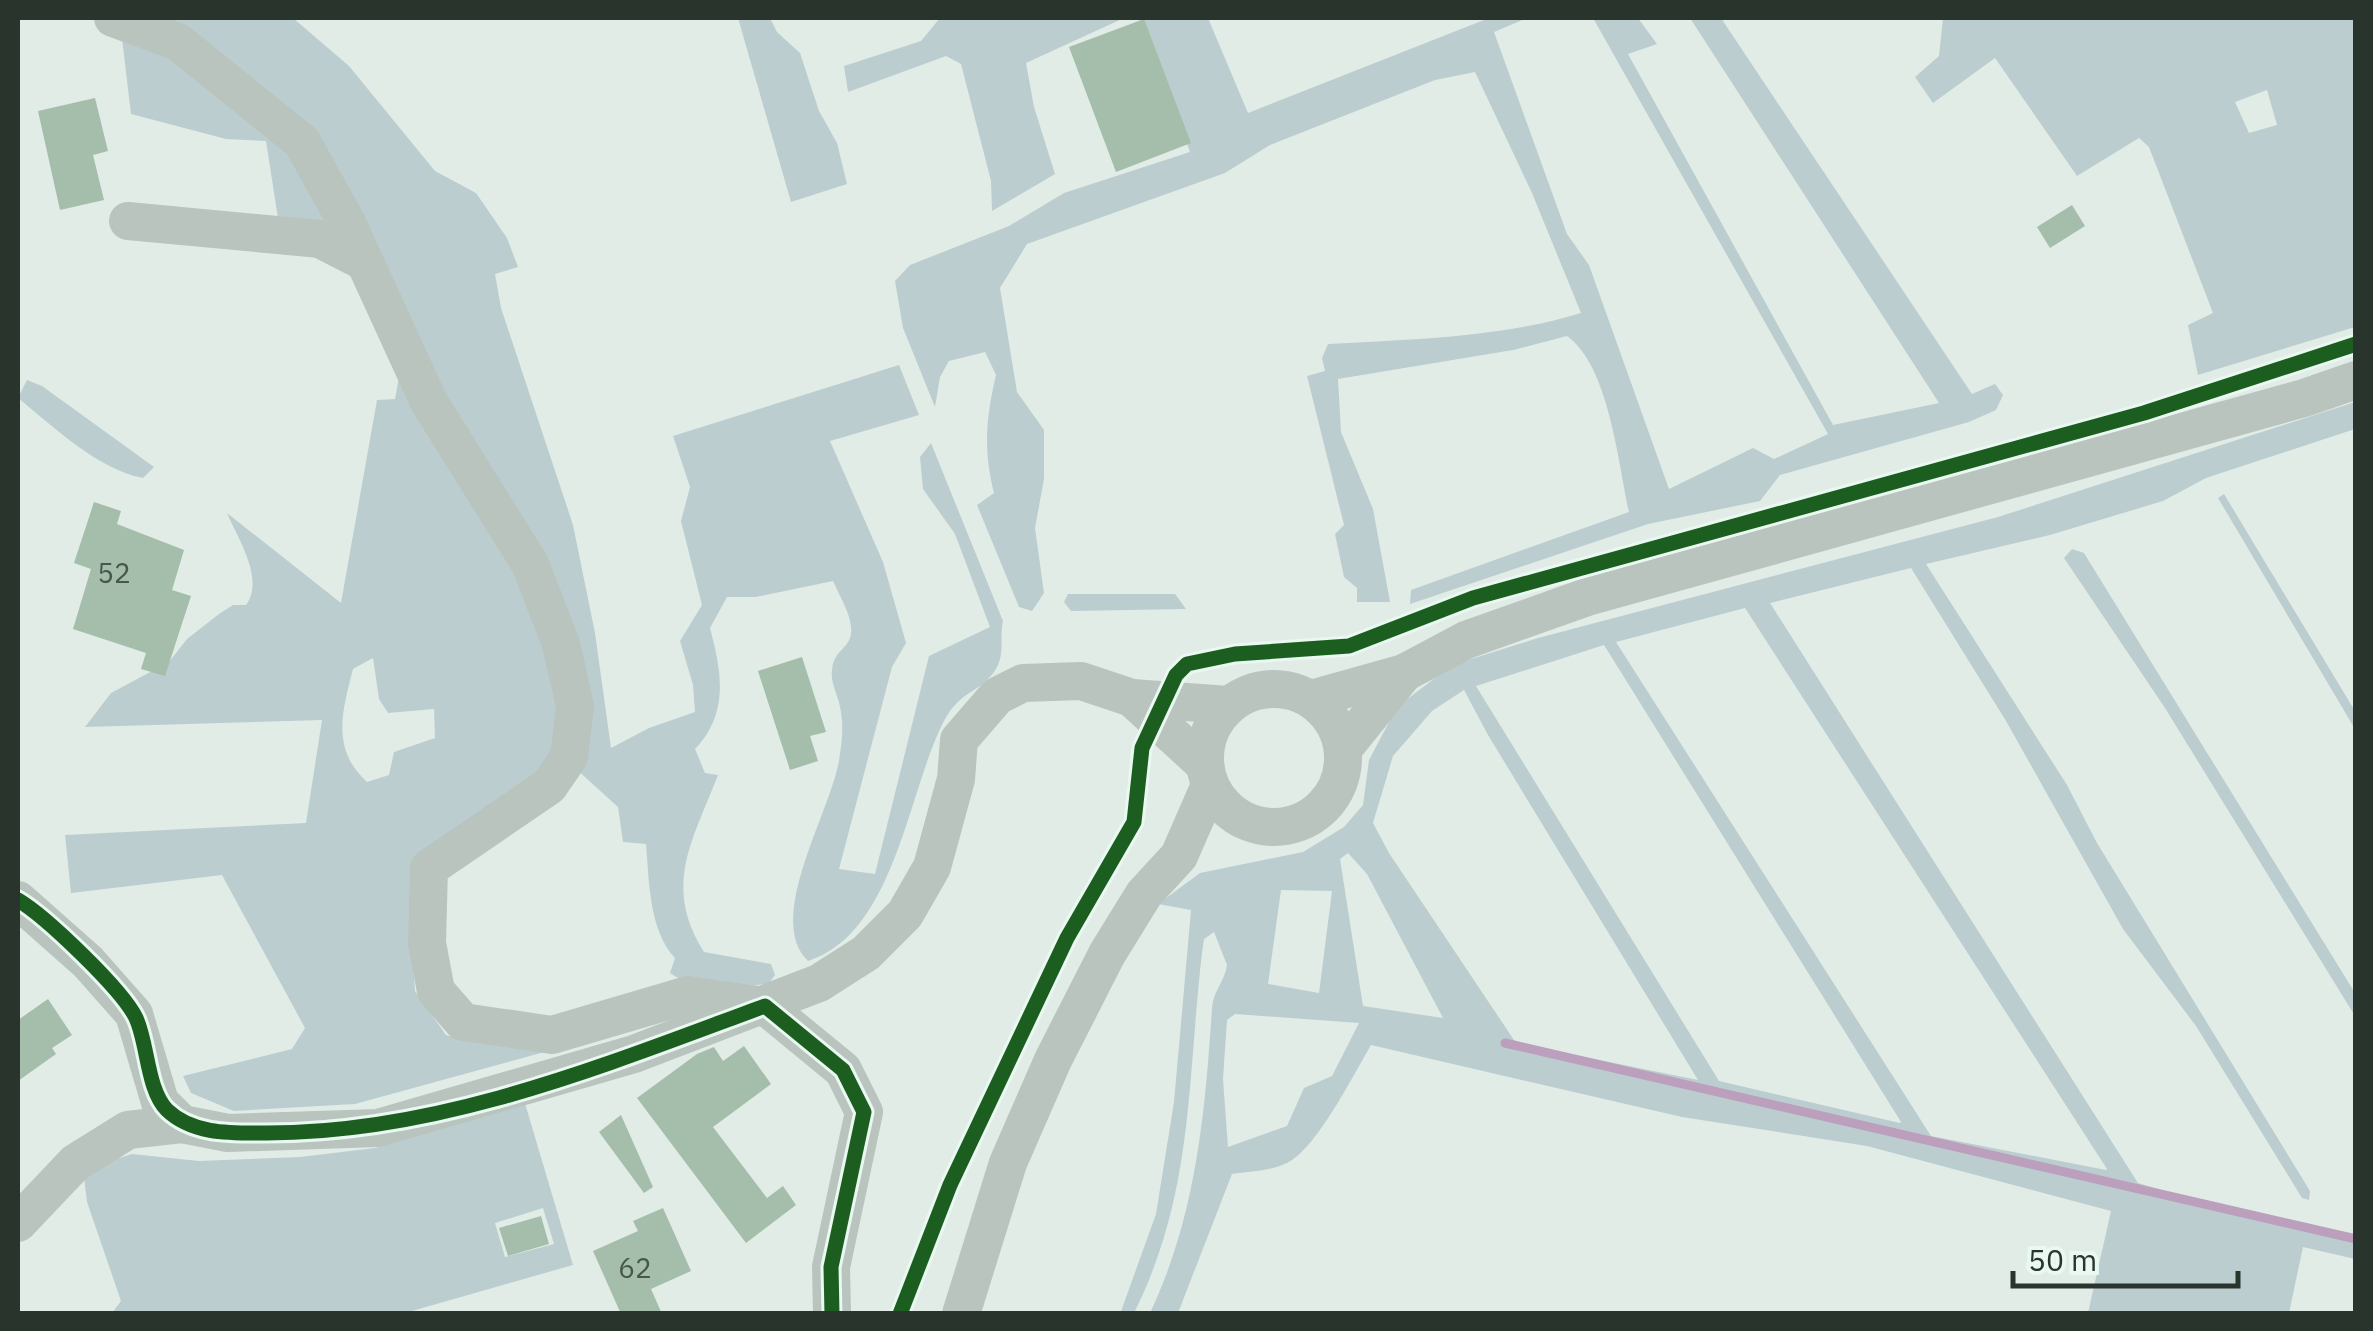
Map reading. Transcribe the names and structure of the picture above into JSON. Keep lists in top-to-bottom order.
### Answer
{
  "house_numbers": ["52", "62"],
  "scale_bar": "50 m"
}
